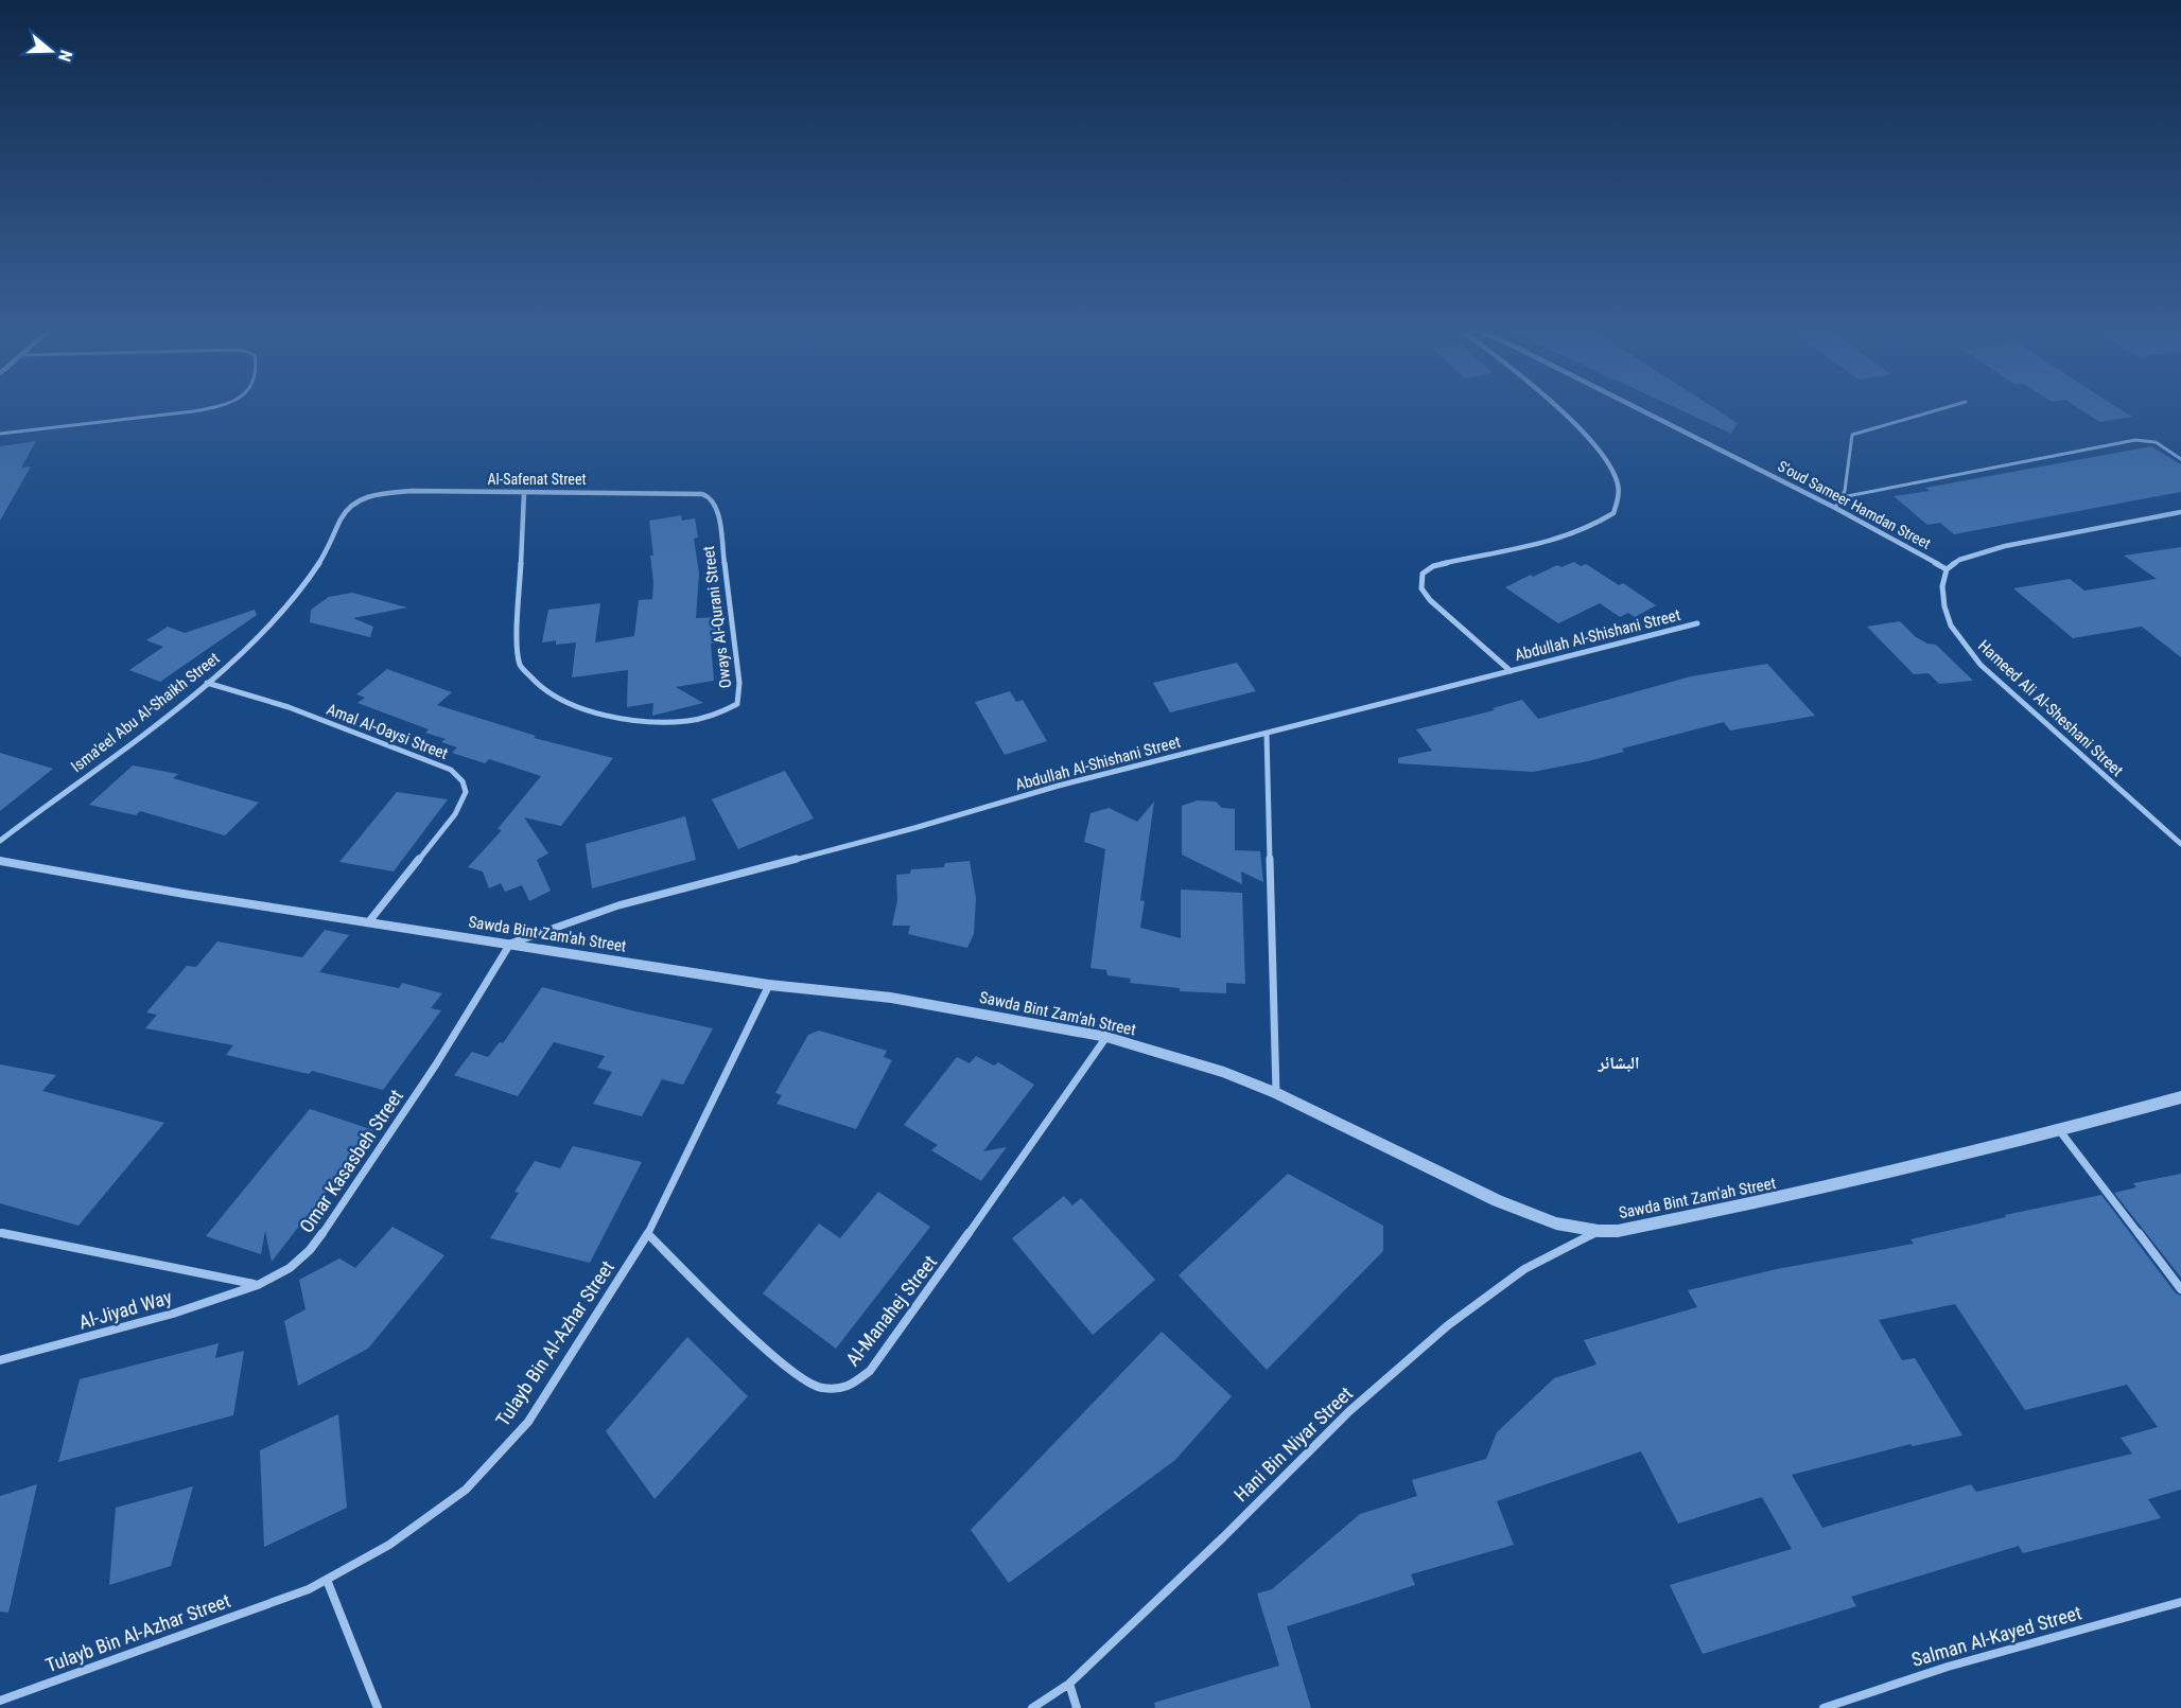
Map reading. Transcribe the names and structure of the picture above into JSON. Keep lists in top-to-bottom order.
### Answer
{
  "streets": {
    "street": [
      "Al-Safenat Street",
      "S'oud Sameer Hamdan Street",
      "Oways Al-Qurani Street",
      "Abdullah Al-Shishani Street",
      "Hameed Ali Al-Sheshani Street",
      "Isma'eel Abu Al-Shaikh Street",
      "Amal Al-Oaysi Street",
      "Sawda Bint Zam'ah Street",
      "Omar Kasasbeh Street",
      "Al-Jiyad Way",
      "Al-Manahej Street",
      "Tulayb Bin Al-Azhar Street",
      "Hani Bin Niyar Street",
      "Salman Al-Kayed Street"
    ]
  },
  "crossings": [
    ["Al-Safenat Street", "Oways Al-Qurani Street"],
    ["Al-Safenat Street", "Isma'eel Abu Al-Shaikh Street"],
    ["S'oud Sameer Hamdan Street", "Hameed Ali Al-Sheshani Street"],
    ["Abdullah Al-Shishani Street", "Sawda Bint Zam'ah Street"],
    ["Abdullah Al-Shishani Street", "Omar Kasasbeh Street"],
    ["Isma'eel Abu Al-Shaikh Street", "Amal Al-Oaysi Street"],
    ["Amal Al-Oaysi Street", "Sawda Bint Zam'ah Street"],
    ["Sawda Bint Zam'ah Street", "Omar Kasasbeh Street"],
    ["Sawda Bint Zam'ah Street", "Al-Manahej Street"],
    ["Sawda Bint Zam'ah Street", "Tulayb Bin Al-Azhar Street"],
    ["Sawda Bint Zam'ah Street", "Hani Bin Niyar Street"],
    ["Omar Kasasbeh Street", "Al-Jiyad Way"],
    ["Al-Manahej Street", "Tulayb Bin Al-Azhar Street"]
  ],
  "districts": ["البشائر"],
  "north": "right"
}
